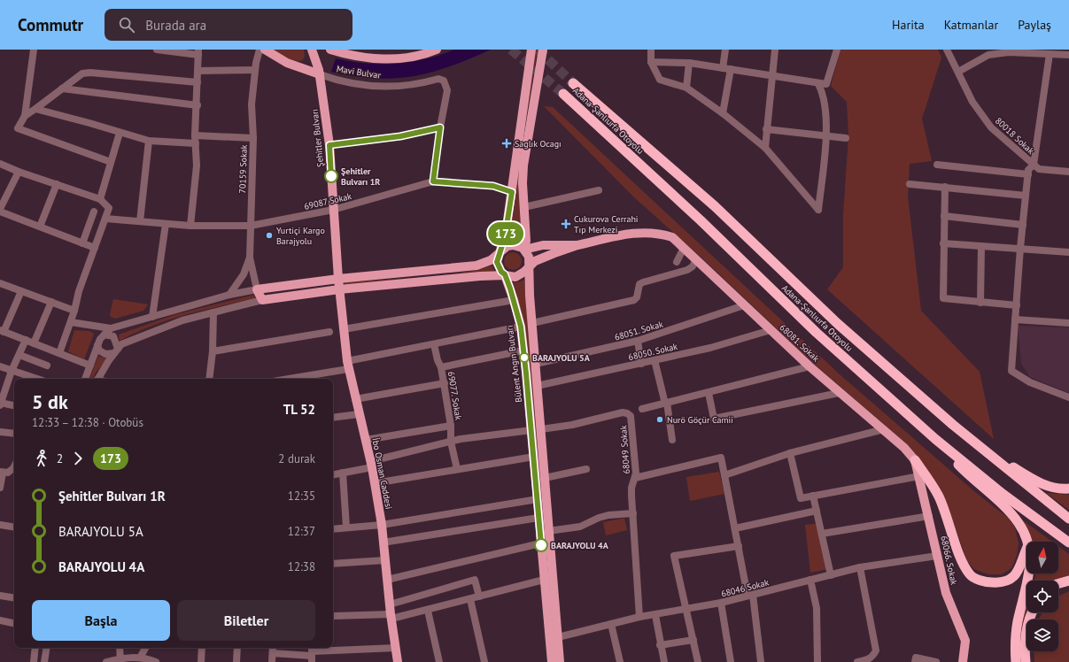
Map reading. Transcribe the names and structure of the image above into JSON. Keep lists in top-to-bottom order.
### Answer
{
  "streets": {
    "highway": ["Adana-Şanlıurfa Otoyolu"],
    "main road": [
      "Mavi Bulvar",
      "Şehitler Bulvarı",
      "68081. Sokak",
      "Bülent Angın Bulvarı",
      "İbo Osman Caddesi",
      "68066. Sokak"
    ],
    "street": [
      "80018 Sokak",
      "70159 Sokak",
      "69087 Sokak",
      "68051. Sokak",
      "68050. Sokak",
      "69077. Sokak",
      "68049 Sokak",
      "68046 Sokak"
    ]
  },
  "crossings": [
    ["Mavi Bulvar", "Şehitler Bulvarı"],
    ["Şehitler Bulvarı", "69087 Sokak"],
    ["Şehitler Bulvarı", "İbo Osman Caddesi"],
    ["70159 Sokak", "69087 Sokak"],
    ["69087 Sokak", "Bülent Angın Bulvarı"],
    ["68051. Sokak", "68081. Sokak"],
    ["68081. Sokak", "68050. Sokak"],
    ["68081. Sokak", "68066. Sokak"],
    ["Bülent Angın Bulvarı", "69077. Sokak"],
    ["68049 Sokak", "68046 Sokak"],
    ["68066. Sokak", "68046 Sokak"]
  ],
  "places": {
    "health": ["Saglık Ocagı", "Cukurova Cerrahi Tıp Merkezi"],
    "other": [
      "Şehitler Bulvarı 1R",
      "Yurtiçi Kargo Barajyolu",
      "BARAJYOLU 5A",
      "Nurö Göçür Camii",
      "BARAJYOLU 4A"
    ]
  },
  "lines": ["bus line 173"],
  "north": "top",
  "page": {
    "header": "Commutr",
    "search": "Burada ara",
    "nav": ["Harita", "Katmanlar", "Paylaş"],
    "on_map": "173",
    "heading": ["5 dk", "12:33 – 12:38 · Otobüs", "TL 52"],
    "legs": ["2", "173", "2 durak"],
    "list": [
      {
        "name": "Şehitler Bulvarı 1R",
        "value": "12:35"
      },
      {
        "name": "BARAJYOLU 5A",
        "value": "12:37"
      },
      {
        "name": "BARAJYOLU 4A",
        "value": "12:38"
      }
    ],
    "buttons": ["Başla", "Biletler"]
  }
}
